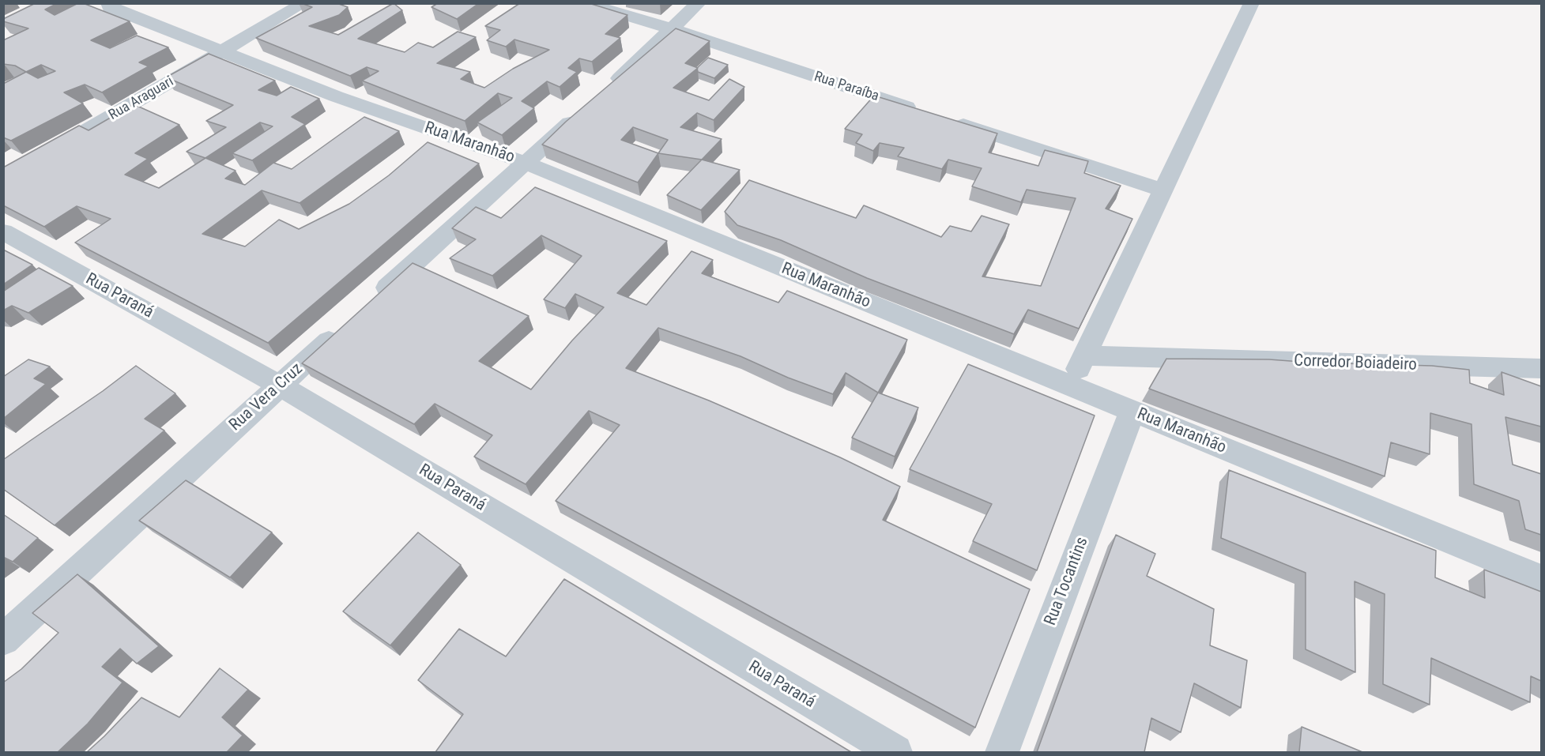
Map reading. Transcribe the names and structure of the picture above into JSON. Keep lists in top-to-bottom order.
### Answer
{
  "streets": {
    "street": [
      "Rua Paraíba",
      "Rua Araguari",
      "Rua Maranhão",
      "Rua Paraná",
      "Corredor Boiadeiro",
      "Rua Vera Cruz",
      "Rua Tocantins"
    ]
  },
  "crossings": [
    ["Rua Araguari", "Rua Maranhão"],
    ["Rua Maranhão", "Rua Tocantins"],
    ["Rua Paraná", "Rua Vera Cruz"]
  ]
}
